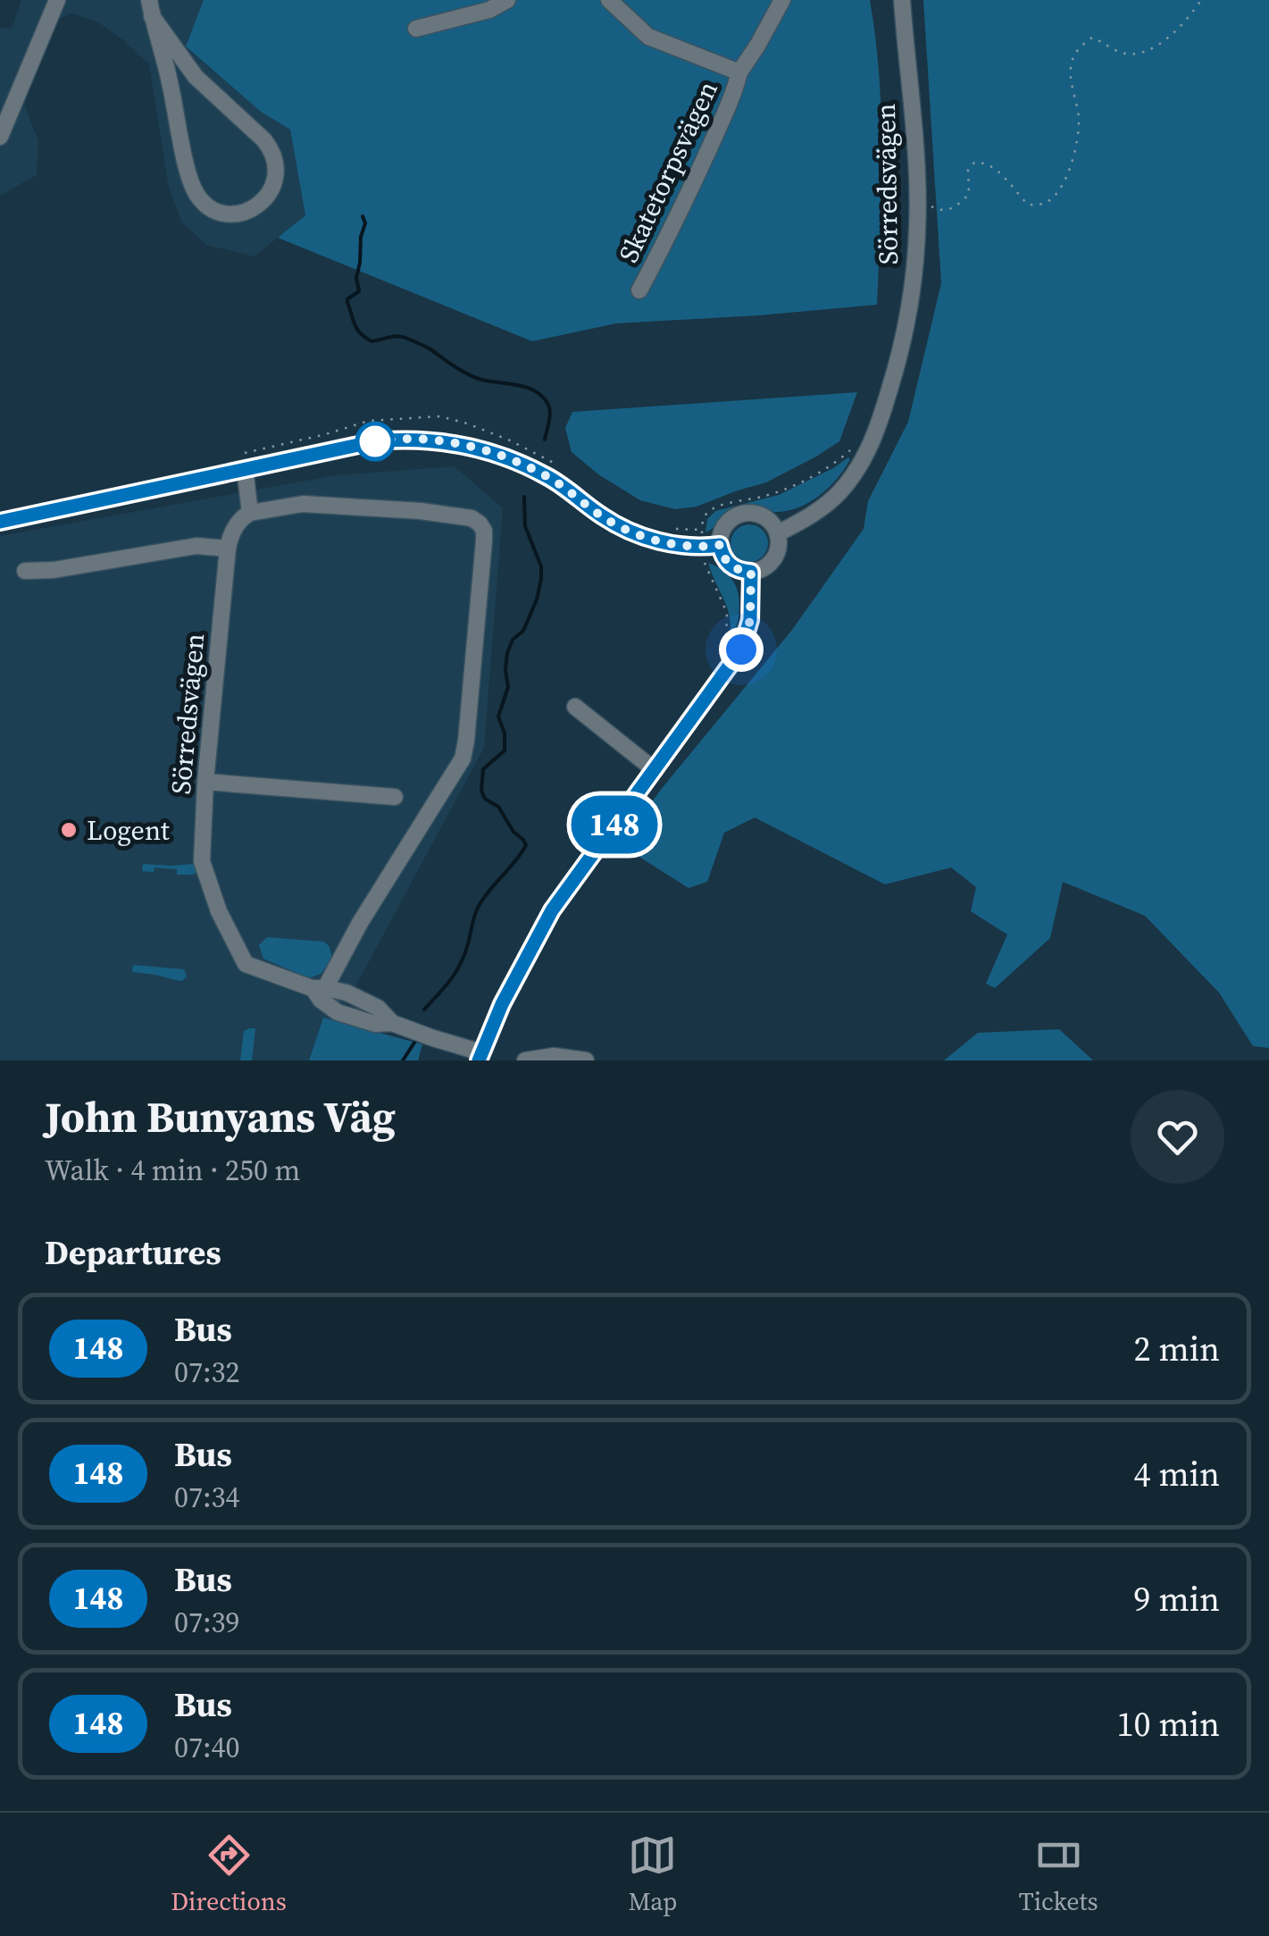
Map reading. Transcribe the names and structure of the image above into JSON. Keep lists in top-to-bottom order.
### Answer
{
  "streets": {
    "street": ["Skatetorpsvägen", "Sörredsvägen"]
  },
  "places": ["Logent"],
  "lines": ["bus line 148"],
  "page": {
    "on_map": "148",
    "heading": [
      ["John Bunyans Väg", "Walk · 4 min · 250 m"],
      "Departures"
    ],
    "list": [
      {
        "mark": "148",
        "name": "Bus",
        "note": "07:32",
        "value": "2 min"
      },
      {
        "mark": "148",
        "name": "Bus",
        "note": "07:34",
        "value": "4 min"
      },
      {
        "mark": "148",
        "name": "Bus",
        "note": "07:39",
        "value": "9 min"
      },
      {
        "mark": "148",
        "name": "Bus",
        "note": "07:40",
        "value": "10 min"
      }
    ],
    "tabs": ["Directions", "Map", "Tickets"]
  }
}
